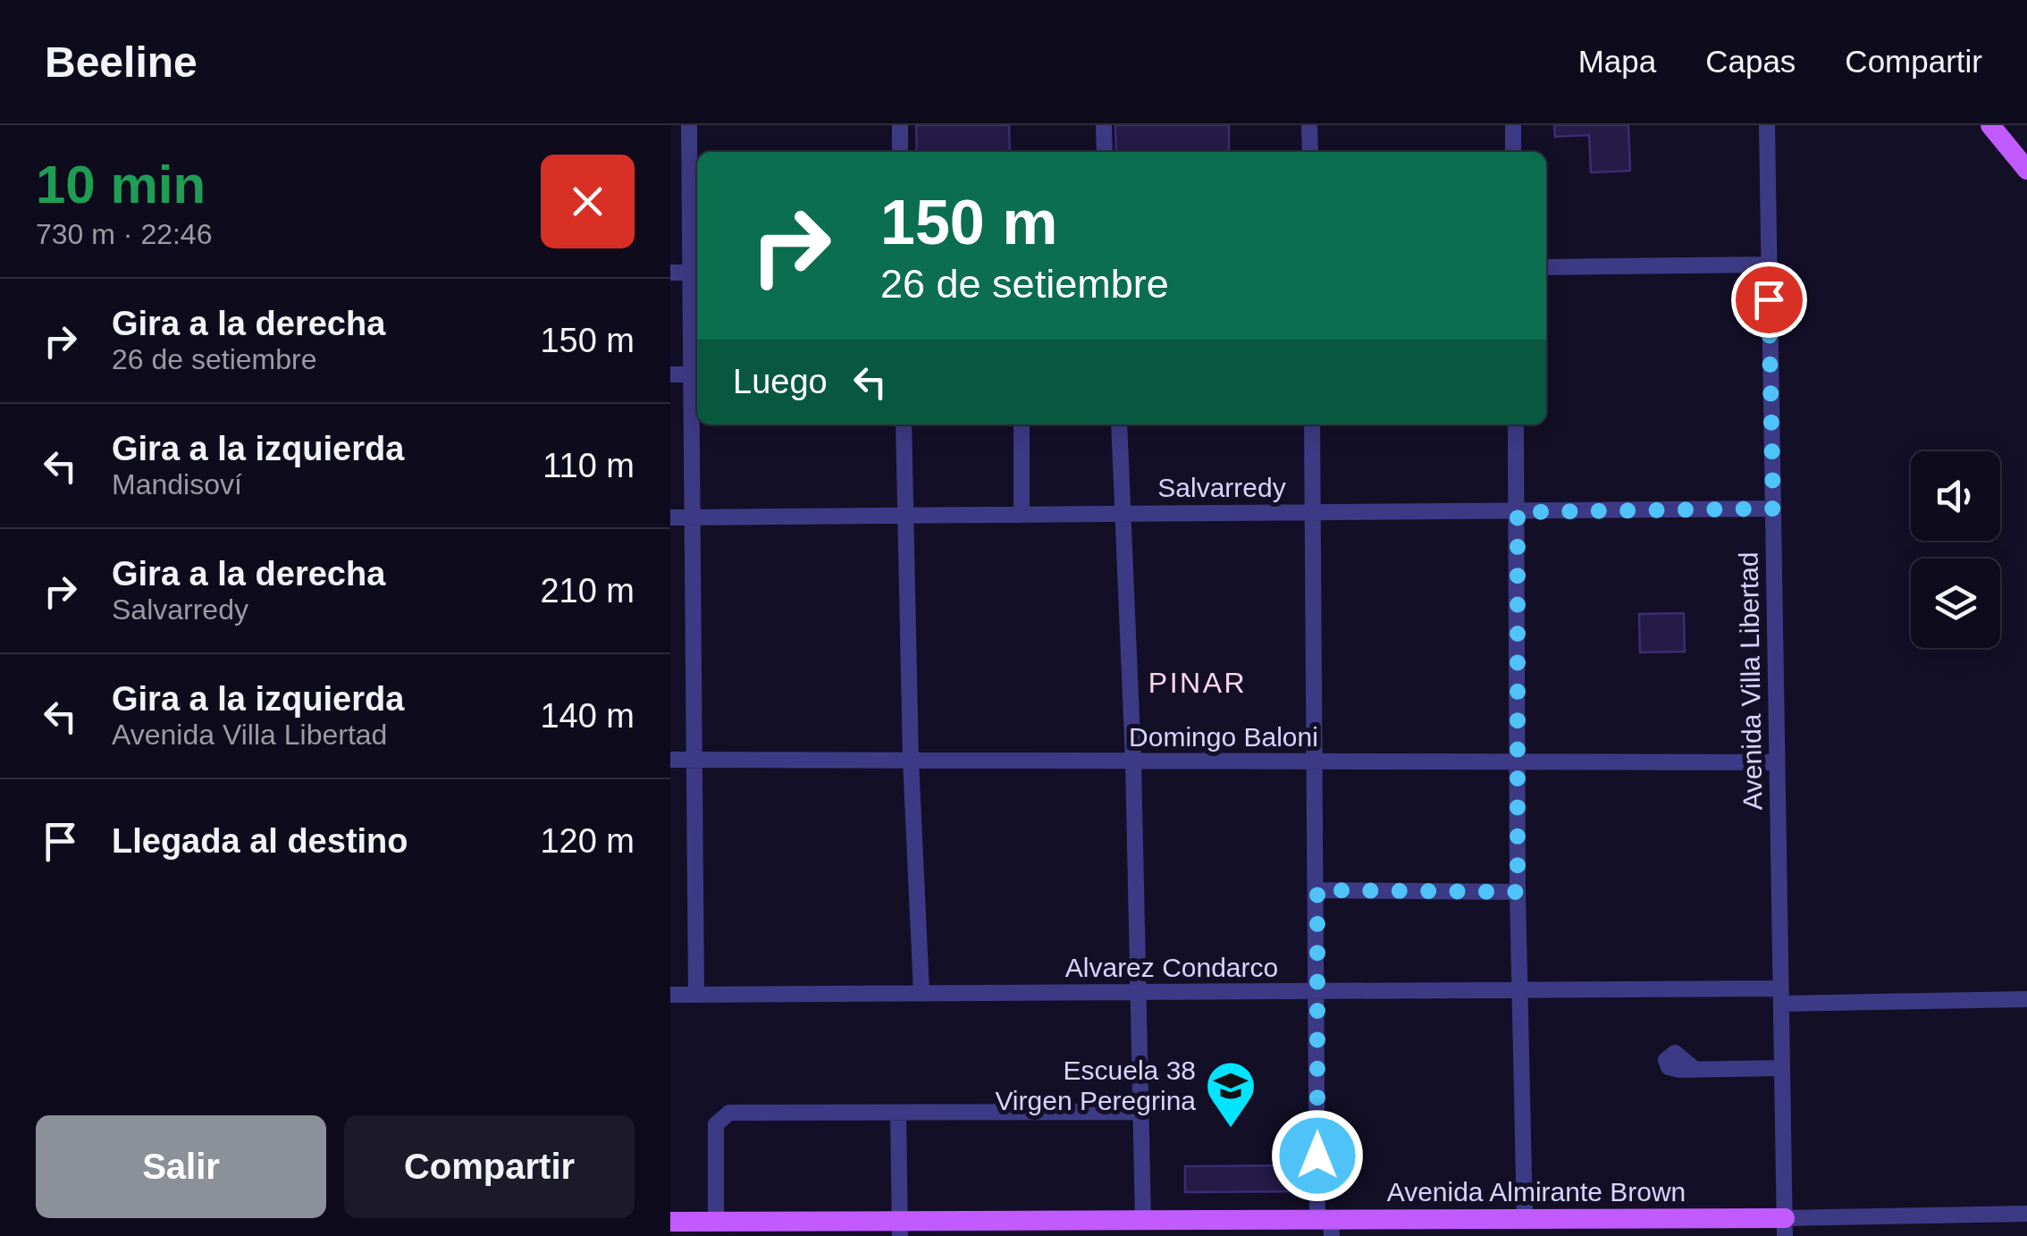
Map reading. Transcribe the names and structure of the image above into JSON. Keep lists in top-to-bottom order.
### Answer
{
  "streets": {
    "main road": ["Avenida Almirante Brown"],
    "street": [
      "Salvarredy",
      "Avenida Villa Libertad",
      "Domingo Baloni",
      "Alvarez Condarco"
    ]
  },
  "crossings": [
    ["Salvarredy", "Avenida Villa Libertad"],
    ["Avenida Villa Libertad", "Domingo Baloni"],
    ["Avenida Villa Libertad", "Alvarez Condarco"],
    ["Avenida Villa Libertad", "Avenida Almirante Brown"]
  ],
  "districts": ["PINAR"],
  "places": {
    "school or university": ["Escuela 38 Virgen Peregrina"]
  },
  "page": {
    "header": "Beeline",
    "nav": ["Mapa", "Capas", "Compartir"],
    "heading": ["10 min", "730 m · 22:46"],
    "turn": ["150 m", "26 de setiembre"],
    "list": [
      {
        "name": "Gira a la derecha",
        "note": "26 de setiembre",
        "value": "150 m"
      },
      {
        "name": "Gira a la izquierda",
        "note": "Mandisoví",
        "value": "110 m"
      },
      {
        "name": "Gira a la derecha",
        "note": "Salvarredy",
        "value": "210 m"
      },
      {
        "name": "Gira a la izquierda",
        "note": "Avenida Villa Libertad",
        "value": "140 m"
      },
      {
        "name": "Llegada al destino",
        "value": "120 m"
      }
    ],
    "then": "Luego",
    "buttons": ["Salir", "Compartir"]
  }
}
